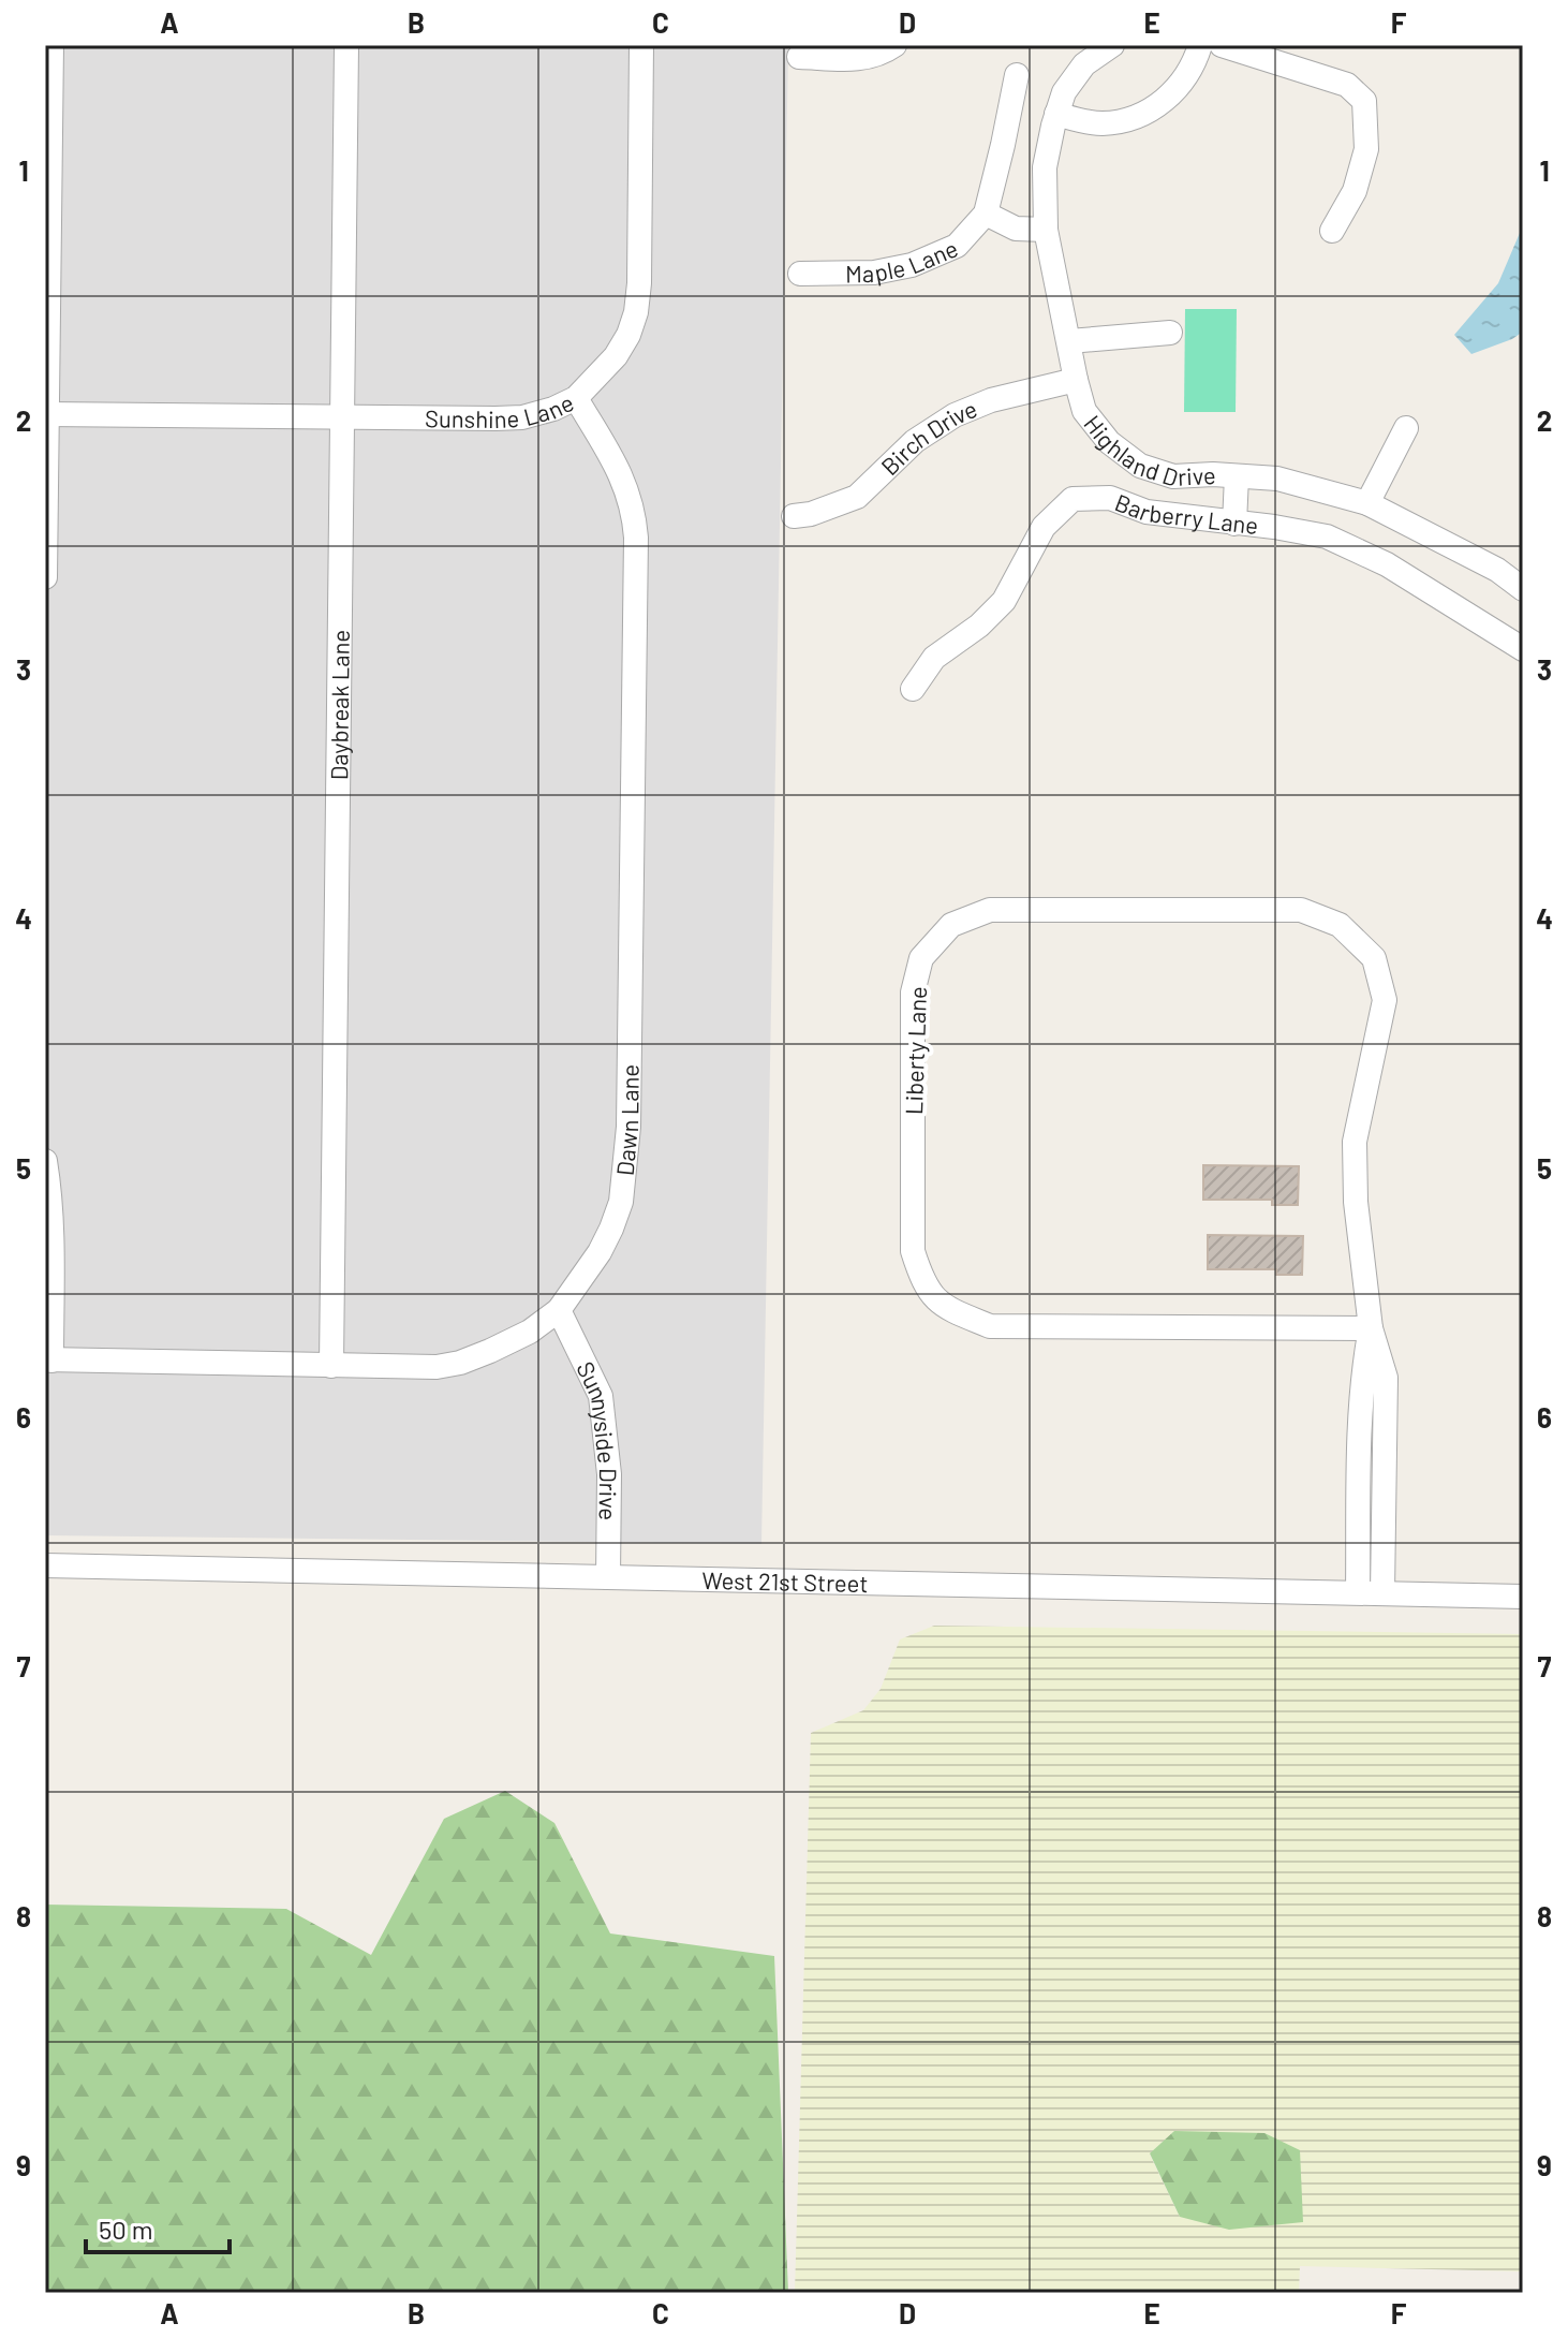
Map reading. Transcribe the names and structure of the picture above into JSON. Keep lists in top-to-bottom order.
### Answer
{
  "streets": {
    "street": [
      "Maple Lane",
      "Sunshine Lane",
      "Birch Drive",
      "Highland Drive",
      "Barberry Lane",
      "Daybreak Lane",
      "Liberty Lane",
      "Dawn Lane",
      "Sunnyside Drive",
      "West 21st Street"
    ]
  },
  "crossings": [
    ["Sunshine Lane", "Daybreak Lane"],
    ["Sunshine Lane", "Dawn Lane"],
    ["Birch Drive", "Highland Drive"],
    ["Daybreak Lane", "Dawn Lane"],
    ["Liberty Lane", "West 21st Street"],
    ["Dawn Lane", "Sunnyside Drive"],
    ["Sunnyside Drive", "West 21st Street"]
  ],
  "scale_bar": "50 m",
  "grid": {
    "columns": [
      "A",
      "B",
      "C",
      "D",
      "E",
      "F"
    ],
    "rows": [
      "1",
      "2",
      "3",
      "4",
      "5",
      "6",
      "7",
      "8",
      "9"
    ]
  }
}
